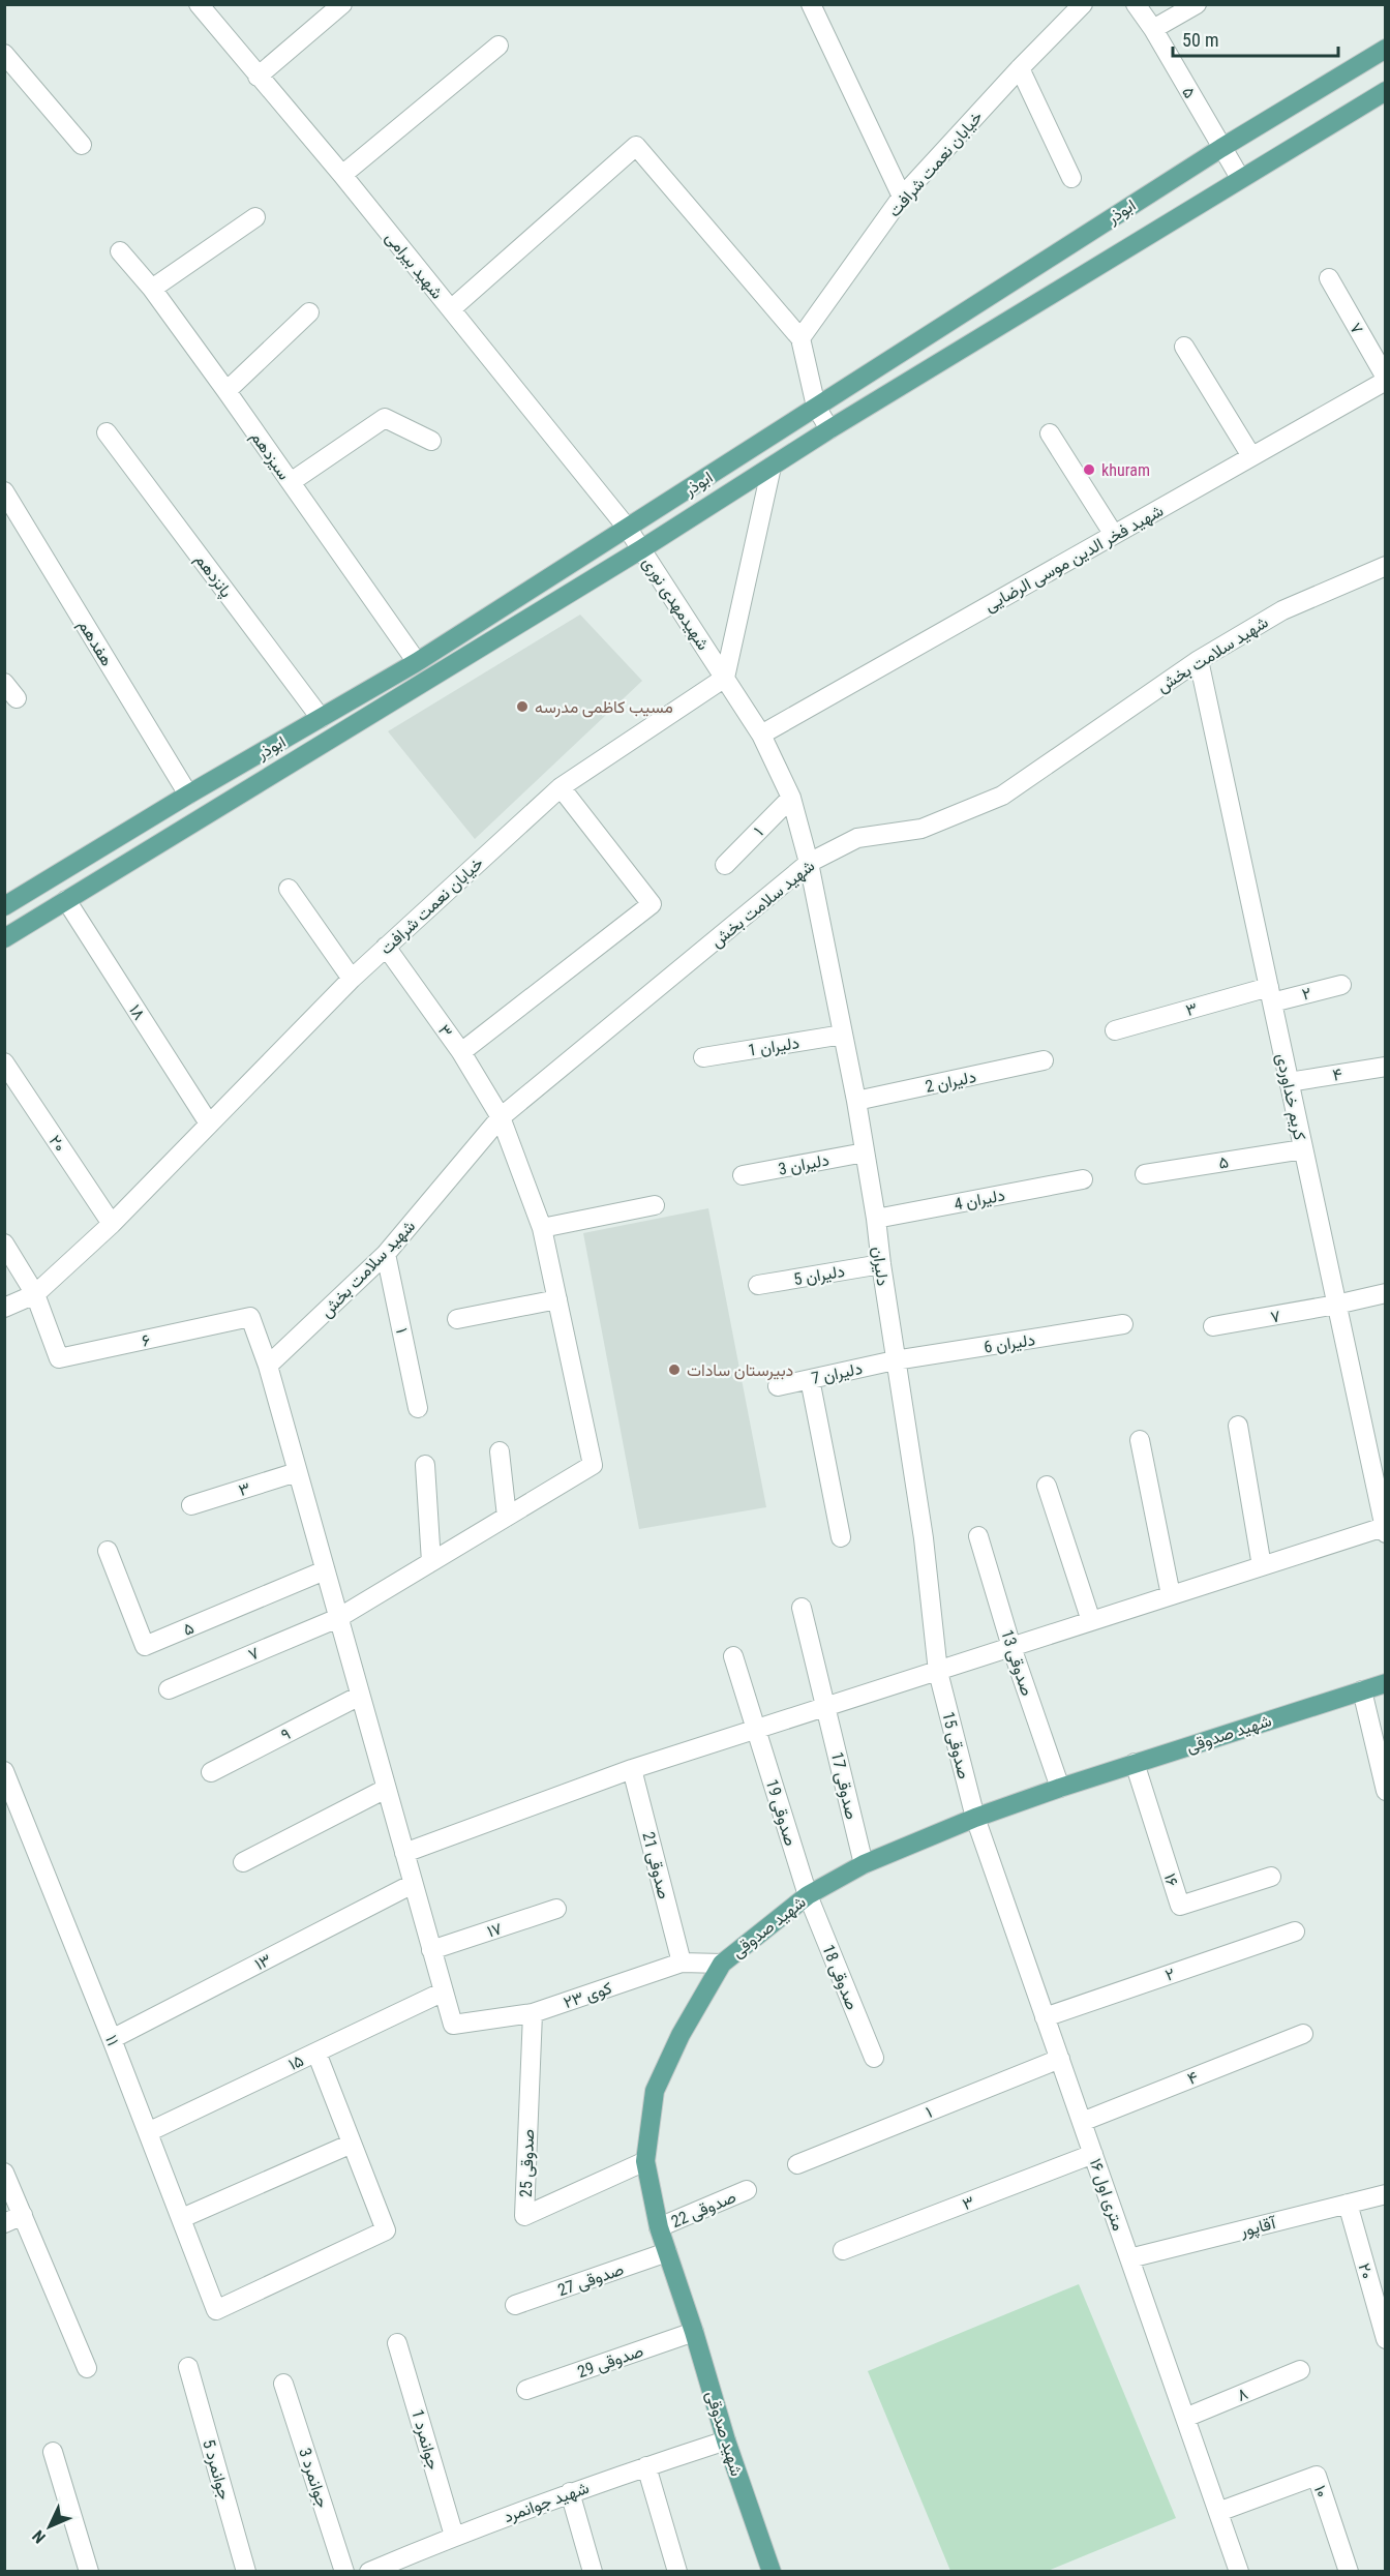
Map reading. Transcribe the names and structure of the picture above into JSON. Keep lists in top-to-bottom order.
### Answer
{
  "streets": {
    "main road": ["ابوذر", "شهید صدوقی"],
    "street": [
      "۵",
      "خیابان نعمت شرافت",
      "شهید بیرامی",
      "۷",
      "سیزدهم",
      "شهید فخر الدین موسی الرضایی",
      "پانزدهم",
      "شهیدمهدی نوری",
      "هفدهم",
      "شهید سلامت بخش",
      "۱",
      "۲",
      "۳",
      "۱۸",
      "دلیران 1",
      "۴",
      "دلیران 2",
      "کریم خداوردی",
      "۲۰",
      "دلیران 3",
      "دلیران 4",
      "دلیران",
      "دلیران 5",
      "۶",
      "دلیران 6",
      "دلیران 7",
      "صدوقی 13",
      "۹",
      "صدوقی 15",
      "صدوقی 17",
      "صدوقی 19",
      "صدوقی 21",
      "۱۶",
      "۱۷",
      "۱۳",
      "صدوقی 18",
      "کوی ۲۳",
      "۱۱",
      "۱۵",
      "صدوقی 25",
      "۱۶ متری اول",
      "صدوقی 22",
      "آقاپور",
      "صدوقی 27",
      "صدوقی 29",
      "۸",
      "جوانمرد 1",
      "جوانمرد 5",
      "جوانمرد 3",
      "۱۰",
      "شهید جوانمرد"
    ]
  },
  "crossings": [
    ["۵", "ابوذر"],
    ["۵", "کریم خداوردی"],
    ["خیابان نعمت شرافت", "شهیدمهدی نوری"],
    ["خیابان نعمت شرافت", "۳"],
    ["خیابان نعمت شرافت", "۱۸"],
    ["خیابان نعمت شرافت", "۲۰"],
    ["خیابان نعمت شرافت", "۶"],
    ["ابوذر", "شهید بیرامی"],
    ["ابوذر", "سیزدهم"],
    ["ابوذر", "پانزدهم"],
    ["ابوذر", "شهیدمهدی نوری"],
    ["ابوذر", "هفدهم"],
    ["ابوذر", "۱۸"],
    ["شهید بیرامی", "شهیدمهدی نوری"],
    ["۷", "شهید فخر الدین موسی الرضایی"],
    ["۷", "۳"],
    ["۷", "کریم خداوردی"],
    ["شهید فخر الدین موسی الرضایی", "شهیدمهدی نوری"],
    ["شهیدمهدی نوری", "۱"],
    ["شهیدمهدی نوری", "دلیران"],
    ["شهید سلامت بخش", "۱"],
    ["شهید سلامت بخش", "۳"],
    ["شهید سلامت بخش", "کریم خداوردی"],
    ["شهید سلامت بخش", "دلیران"],
    ["شهید سلامت بخش", "۶"],
    ["۱", "دلیران"],
    ["۱", "۱۶ متری اول"],
    ["۲", "۳"],
    ["۲", "کریم خداوردی"],
    ["۲", "۱۶ متری اول"],
    ["۳", "کریم خداوردی"],
    ["۳", "۱۶ متری اول"],
    ["دلیران 1", "دلیران"],
    ["۴", "کریم خداوردی"],
    ["۴", "۱۶ متری اول"],
    ["دلیران 2", "دلیران"],
    ["۲۰", "آقاپور"],
    ["دلیران 3", "دلیران"],
    ["دلیران 4", "دلیران"],
    ["دلیران", "دلیران 5"],
    ["دلیران", "دلیران 6"],
    ["دلیران", "دلیران 7"],
    ["دلیران", "صدوقی 15"],
    ["دلیران 6", "دلیران 7"],
    ["صدوقی 13", "شهید صدوقی"],
    ["شهید صدوقی", "صدوقی 15"],
    ["شهید صدوقی", "صدوقی 17"],
    ["شهید صدوقی", "صدوقی 19"],
    ["شهید صدوقی", "۱۶"],
    ["شهید صدوقی", "صدوقی 18"],
    ["شهید صدوقی", "کوی ۲۳"],
    ["شهید صدوقی", "صدوقی 25"],
    ["شهید صدوقی", "۱۶ متری اول"],
    ["شهید صدوقی", "صدوقی 22"],
    ["شهید صدوقی", "صدوقی 27"],
    ["شهید صدوقی", "صدوقی 29"],
    ["شهید صدوقی", "شهید جوانمرد"],
    ["صدوقی 15", "۱۶ متری اول"],
    ["صدوقی 19", "صدوقی 18"],
    ["صدوقی 21", "کوی ۲۳"],
    ["۱۳", "۱۱"],
    ["کوی ۲۳", "۱۵"],
    ["کوی ۲۳", "صدوقی 25"],
    ["۱۱", "۱۵"],
    ["۱۶ متری اول", "آقاپور"],
    ["۱۶ متری اول", "۸"],
    ["۱۶ متری اول", "۱۰"],
    ["جوانمرد 1", "شهید جوانمرد"]
  ],
  "places": ["khuram", "مسیب کاظمی مدرسه", "دبیرستان سادات"],
  "scale_bar": "50 m",
  "north": "bottom left"
}
